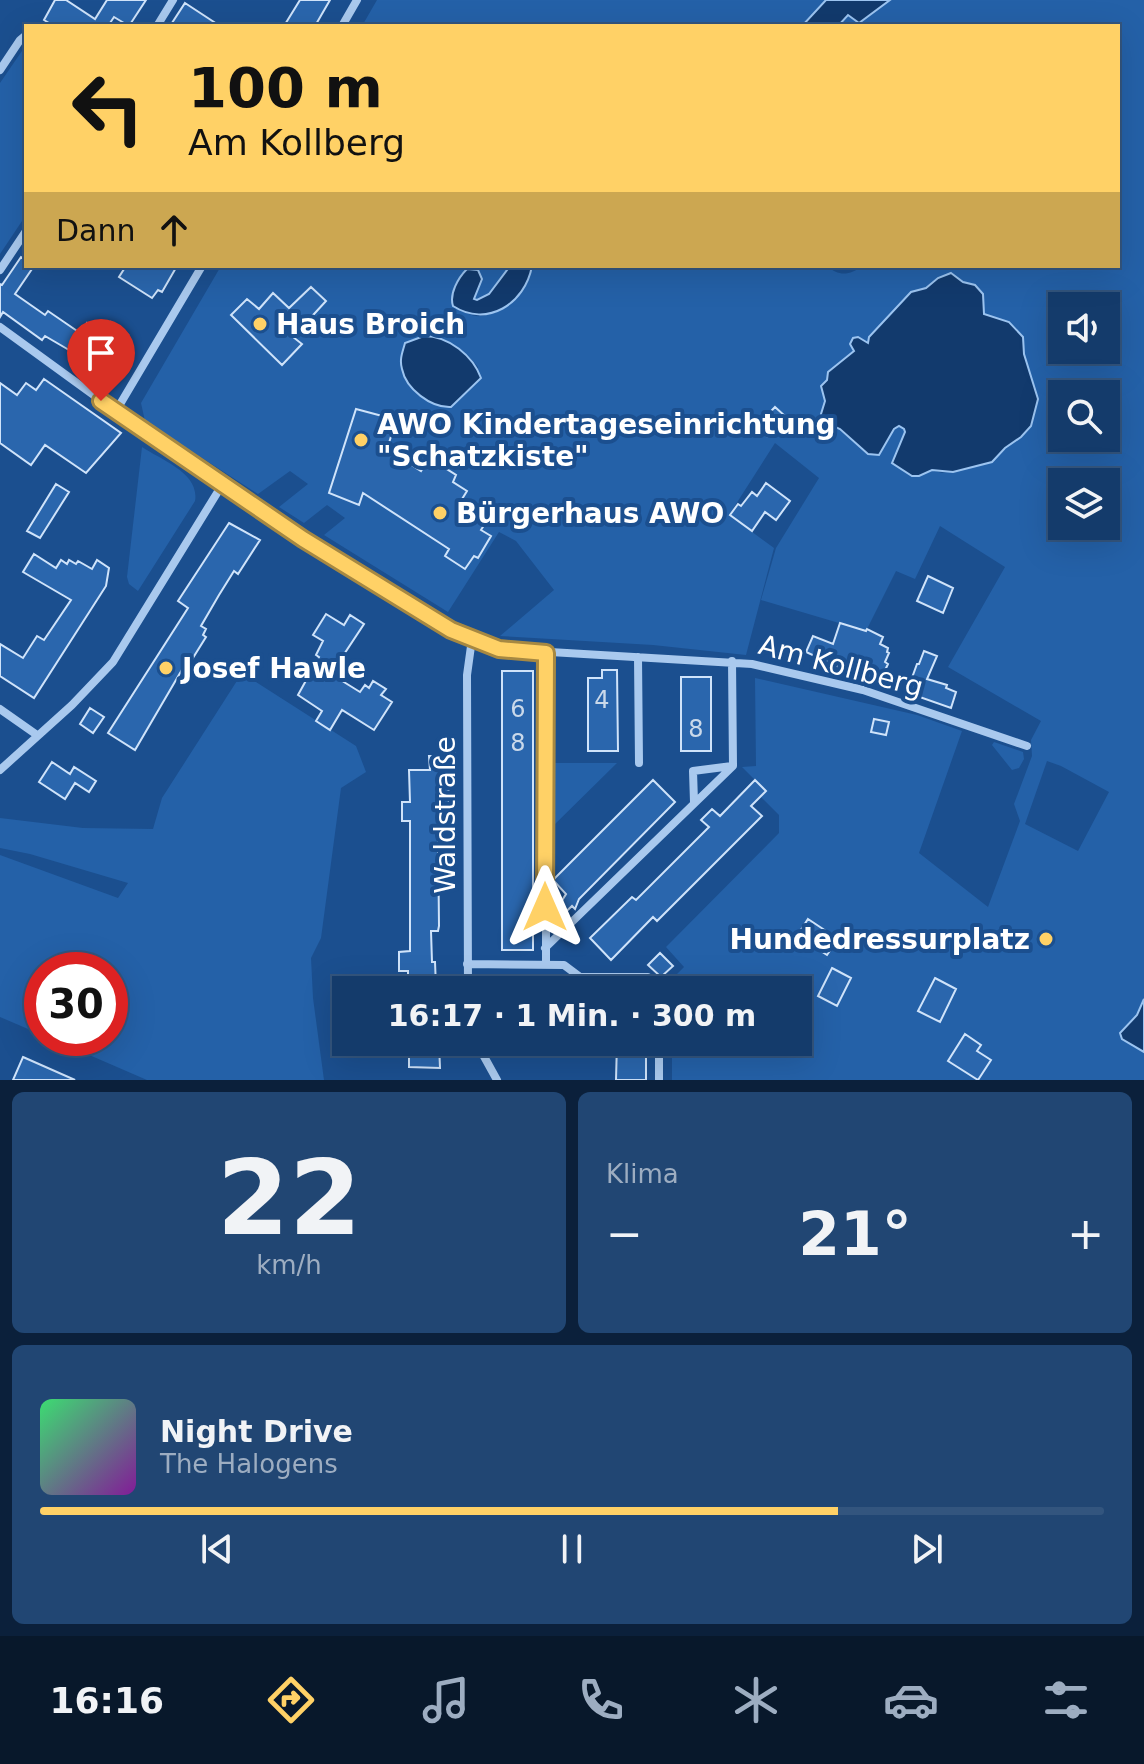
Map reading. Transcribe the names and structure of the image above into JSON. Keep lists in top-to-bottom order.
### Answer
{
  "streets": {
    "street": ["Am Kollberg", "Waldstraße"]
  },
  "crossings": [
    ["Am Kollberg", "Waldstraße"]
  ],
  "places": [
    "Haus Broich",
    "AWO Kindertageseinrichtung \"Schatzkiste\"",
    "Bürgerhaus AWO",
    "Josef Hawle",
    "Hundedressurplatz"
  ],
  "house_numbers": [
    "4",
    "6",
    "8",
    "8"
  ],
  "page": {
    "turn": ["100 m", "Am Kollberg"],
    "then": "Dann",
    "limit": "30",
    "trip": "16:17 · 1 Min. · 300 m",
    "tile": [
      ["22", "km/h"],
      "Klima"
    ],
    "heat": ["−", "21°", "+"],
    "song": ["Night Drive", "The Halogens"],
    "tabs": "16:16"
  }
}
